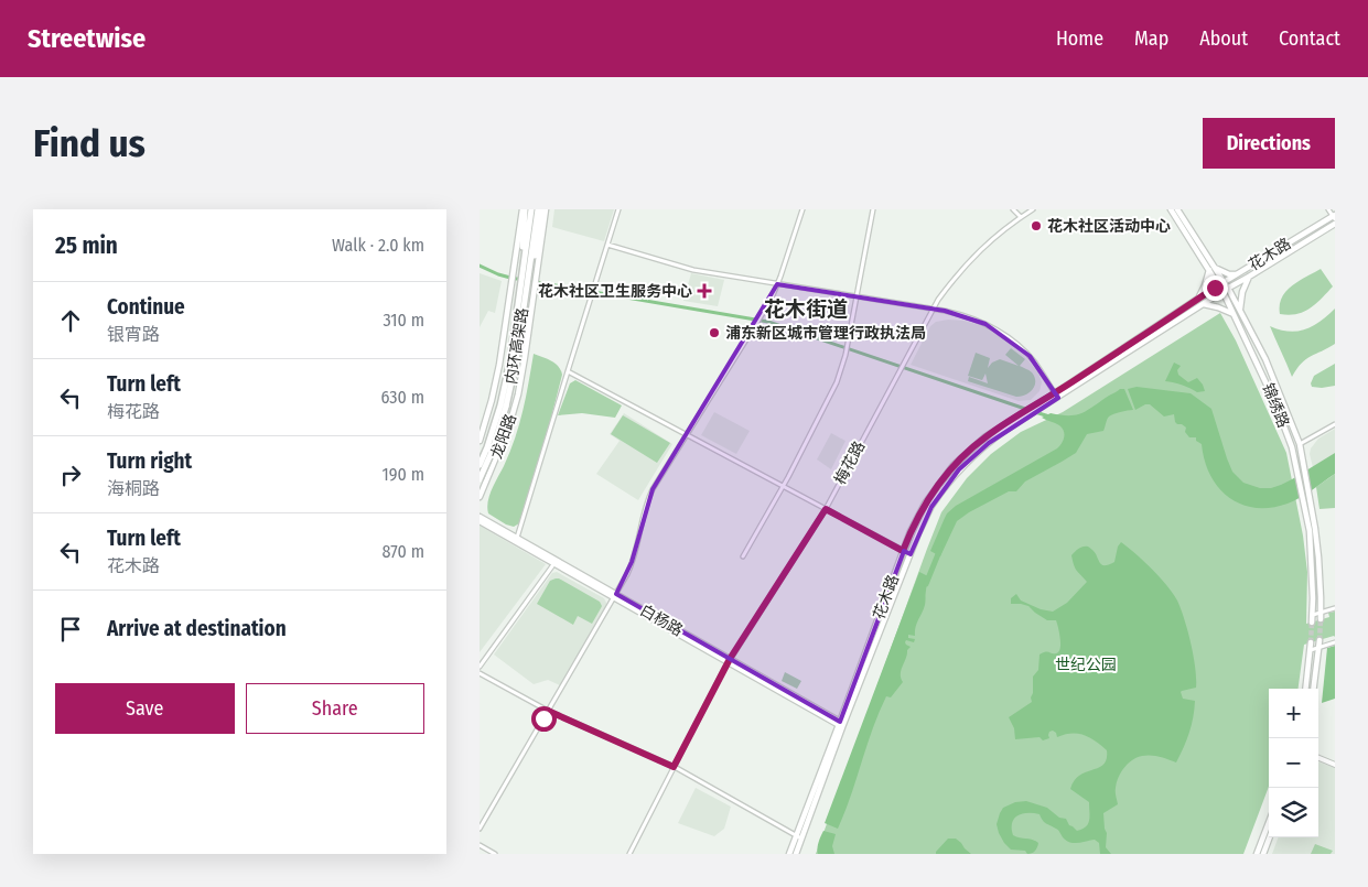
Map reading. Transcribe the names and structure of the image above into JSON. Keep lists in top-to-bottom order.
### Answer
{
  "streets": {
    "highway": ["内环高架路"],
    "main road": [
      "花木路",
      "锦绣路",
      "龙阳路",
      "白杨路"
    ],
    "street": ["梅花路"]
  },
  "crossings": [
    ["花木路", "锦绣路"],
    ["花木路", "白杨路"],
    ["内环高架路", "龙阳路"],
    ["梅花路", "白杨路"]
  ],
  "districts": ["花木街道"],
  "parks": ["世纪公园"],
  "places": {
    "other": ["花木社区活动中心", "浦东新区城市管理行政执法局"],
    "health": ["花木社区卫生服务中心"]
  },
  "page": {
    "header": "Streetwise",
    "nav": [
      "Home",
      "Map",
      "About",
      "Contact"
    ],
    "buttons": [
      "Directions",
      ["Save", "Share"]
    ],
    "title": "Find us",
    "heading": ["25 min", "Walk · 2.0 km"],
    "list": [
      ["Continue", "银宵路", "310 m"],
      ["Turn left", "梅花路", "630 m"],
      ["Turn right", "海桐路", "190 m"],
      ["Turn left", "花木路", "870 m"],
      "Arrive at destination"
    ],
    "map_buttons": ["+", "−"]
  }
}
